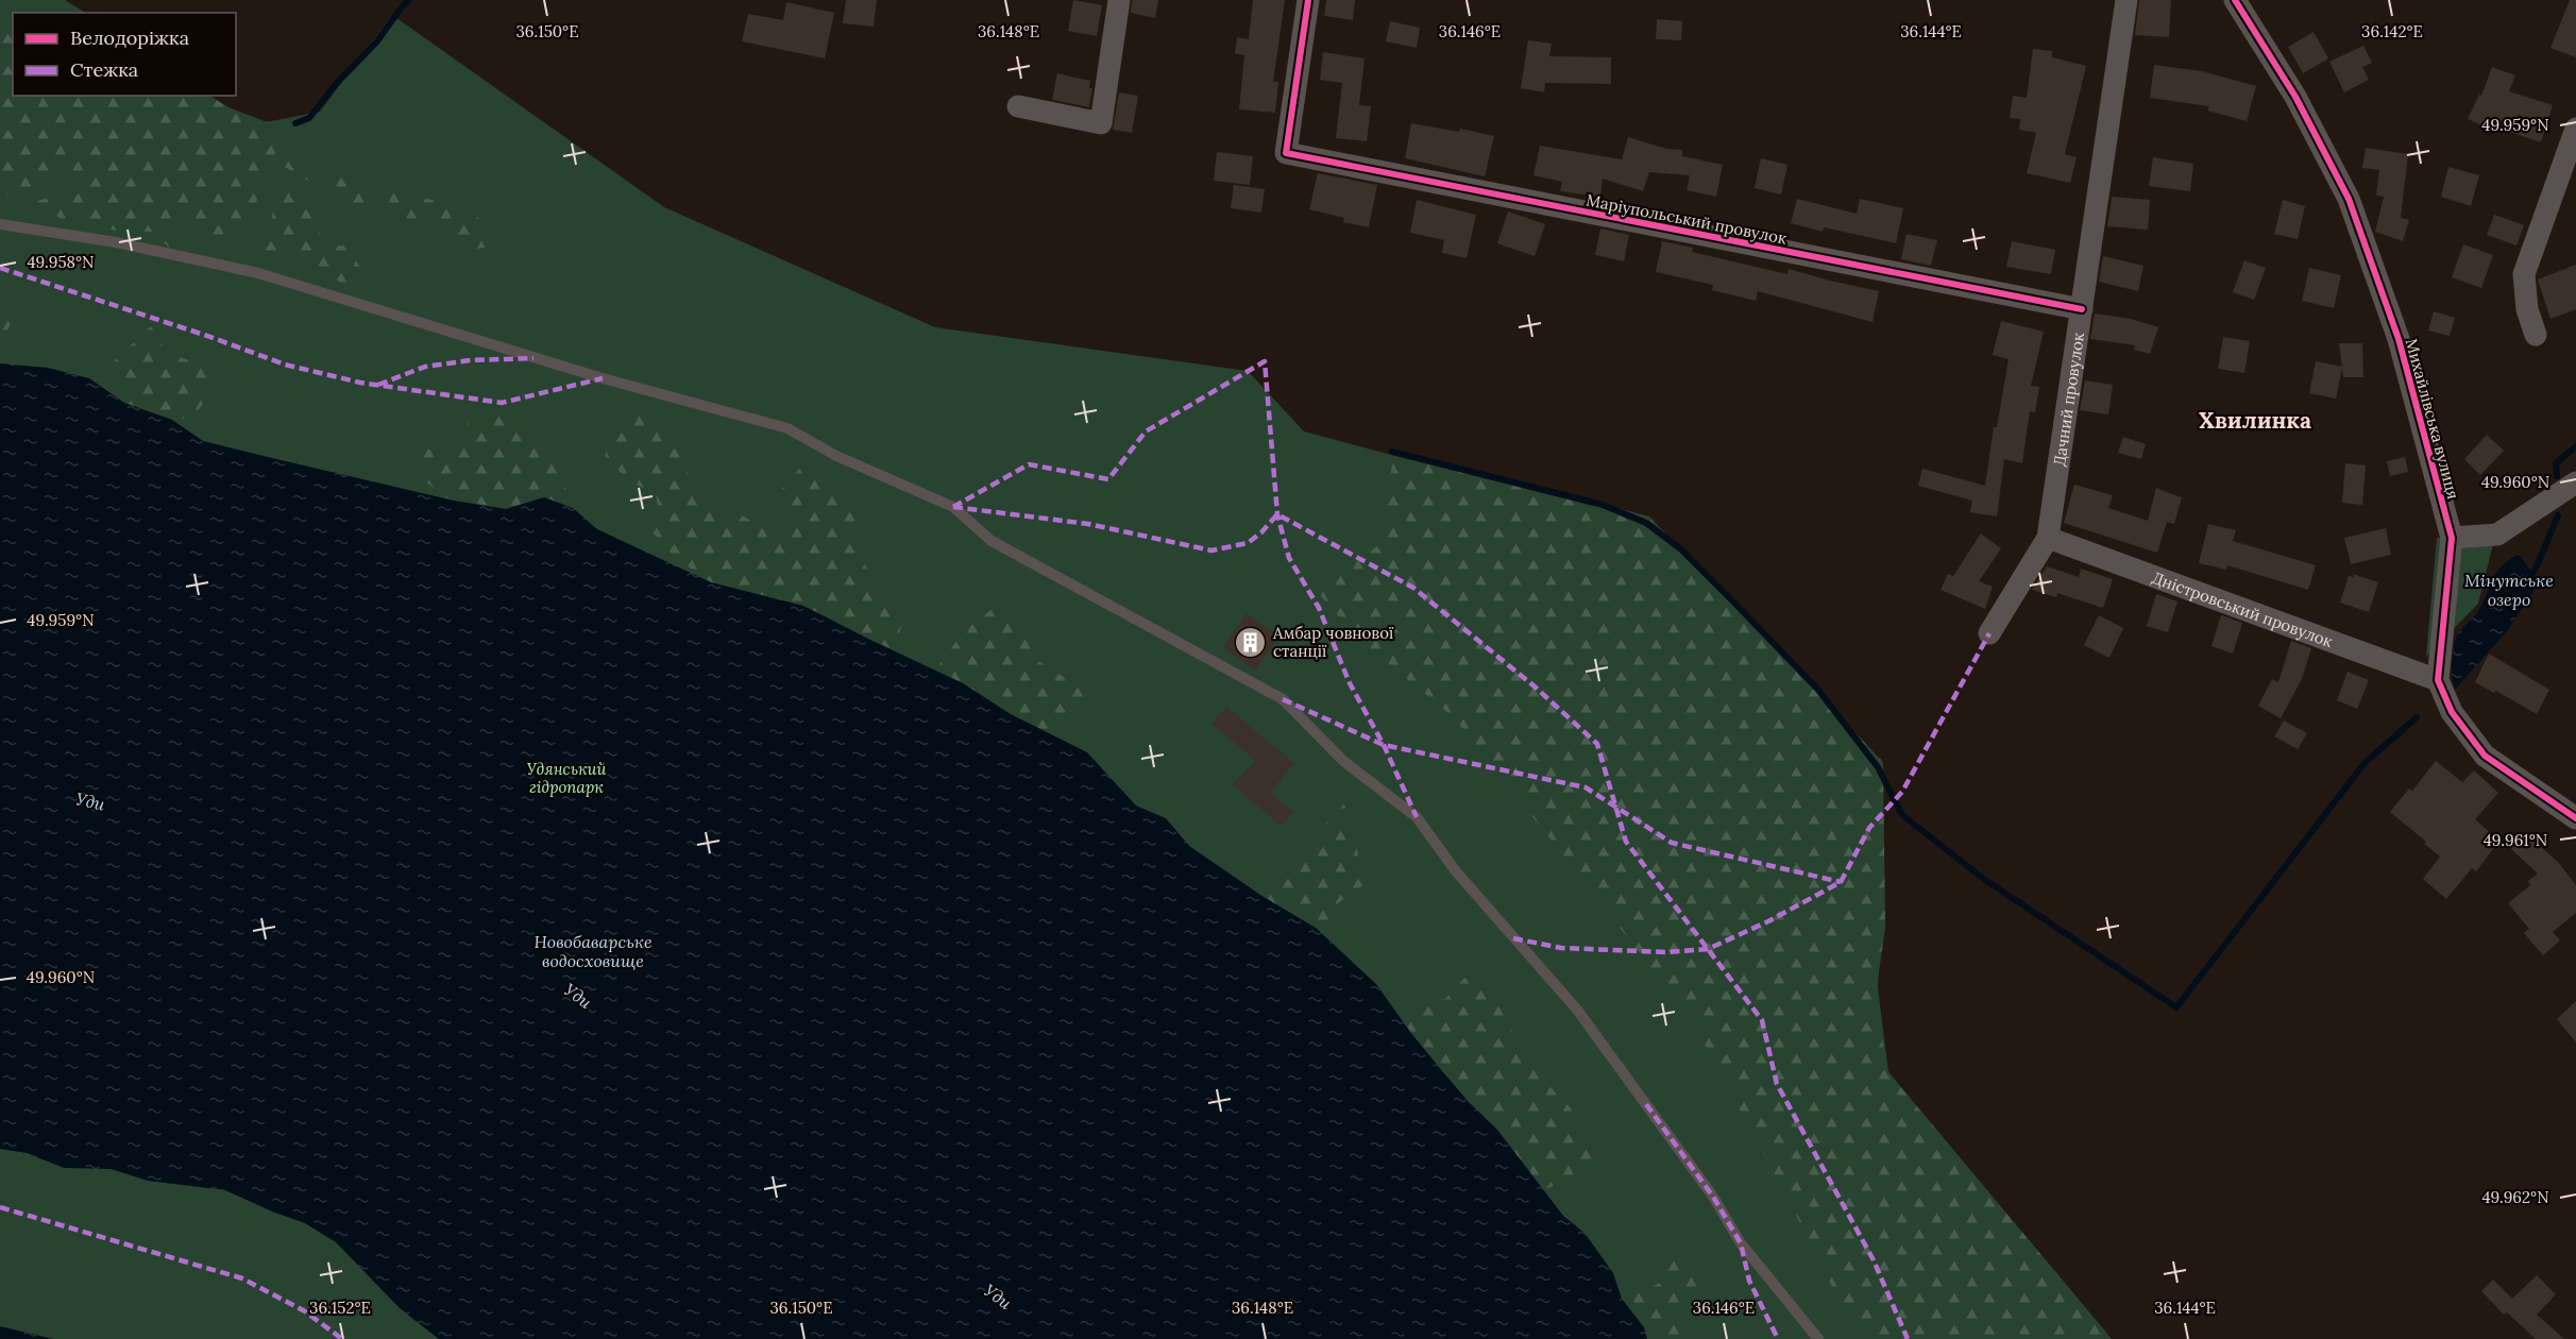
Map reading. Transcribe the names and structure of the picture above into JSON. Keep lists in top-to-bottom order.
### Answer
{
  "streets": {
    "street": [
      "Маріупольський провулок",
      "Дачний провулок",
      "Михайлівська вулиця",
      "Дністровський провулок"
    ]
  },
  "crossings": [
    ["Маріупольський провулок", "Дачний провулок"],
    ["Дачний провулок", "Дністровський провулок"],
    ["Михайлівська вулиця", "Дністровський провулок"]
  ],
  "districts": ["Хвилинка"],
  "water": ["Мінутське озеро", "Уди", "Новобаварське водосховище"],
  "parks": ["Удянський гідропарк"],
  "places": {
    "building": ["Амбар човнової станції"]
  },
  "legend": ["Велодоріжка", "Стежка"],
  "coordinates": [
    "36.150°E",
    "36.148°E",
    "36.146°E",
    "36.144°E",
    "36.142°E",
    "49.959°N",
    "49.958°N",
    "49.960°N",
    "49.961°N",
    "49.962°N",
    "36.152°E"
  ]
}
